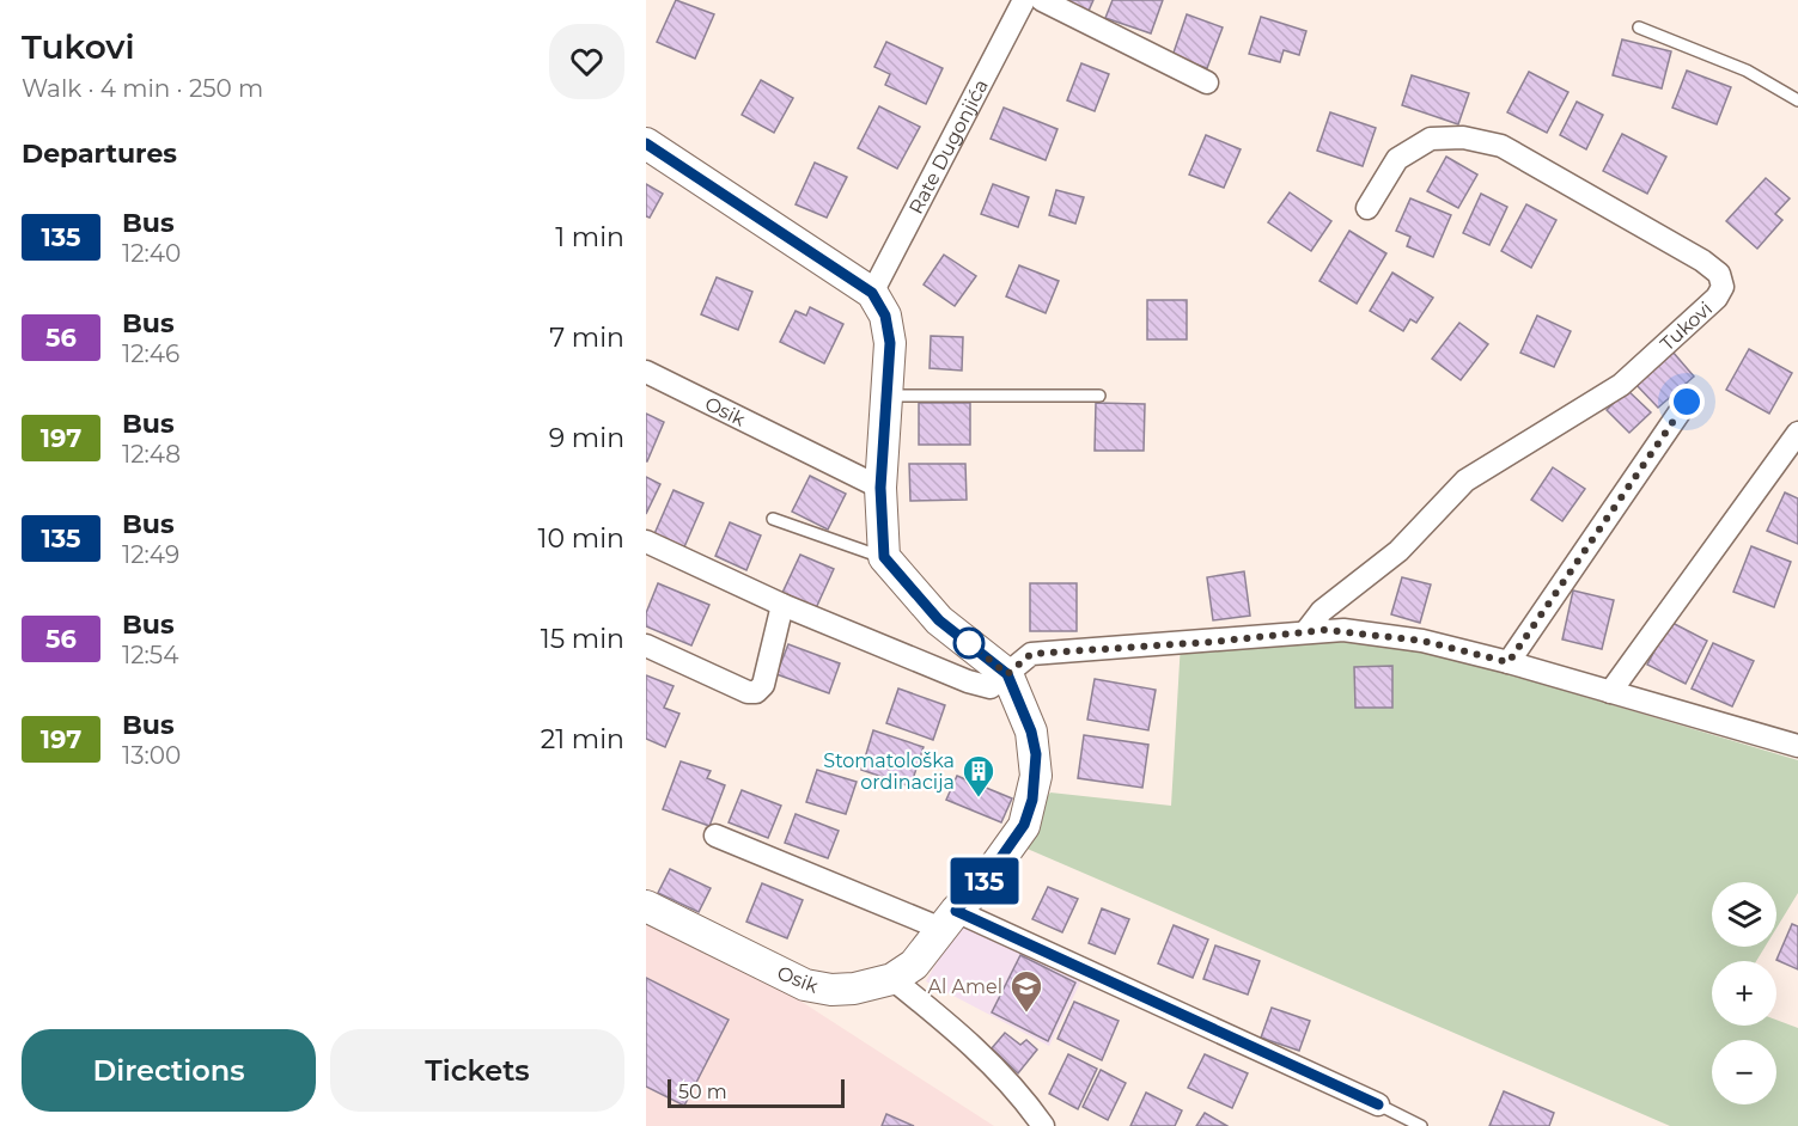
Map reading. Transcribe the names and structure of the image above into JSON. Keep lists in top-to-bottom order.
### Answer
{
  "streets": {
    "main road": ["Osik"],
    "street": ["Rate Dugonjića", "Tukovi"]
  },
  "places": {
    "building": ["Stomatološka ordinacija"],
    "school or university": ["Al Amel"]
  },
  "lines": ["bus line 135"],
  "scale_bar": "50 m",
  "page": {
    "heading": [
      ["Tukovi", "Walk · 4 min · 250 m"],
      "Departures"
    ],
    "on_map": "135",
    "list": [
      {
        "mark": "135",
        "name": "Bus",
        "note": "12:40",
        "value": "1 min"
      },
      {
        "mark": "56",
        "name": "Bus",
        "note": "12:46",
        "value": "7 min"
      },
      {
        "mark": "197",
        "name": "Bus",
        "note": "12:48",
        "value": "9 min"
      },
      {
        "mark": "135",
        "name": "Bus",
        "note": "12:49",
        "value": "10 min"
      },
      {
        "mark": "56",
        "name": "Bus",
        "note": "12:54",
        "value": "15 min"
      },
      {
        "mark": "197",
        "name": "Bus",
        "note": "13:00",
        "value": "21 min"
      }
    ],
    "map_buttons": ["+", "−"],
    "buttons": ["Directions", "Tickets"],
    "scale": "50 m"
  }
}
